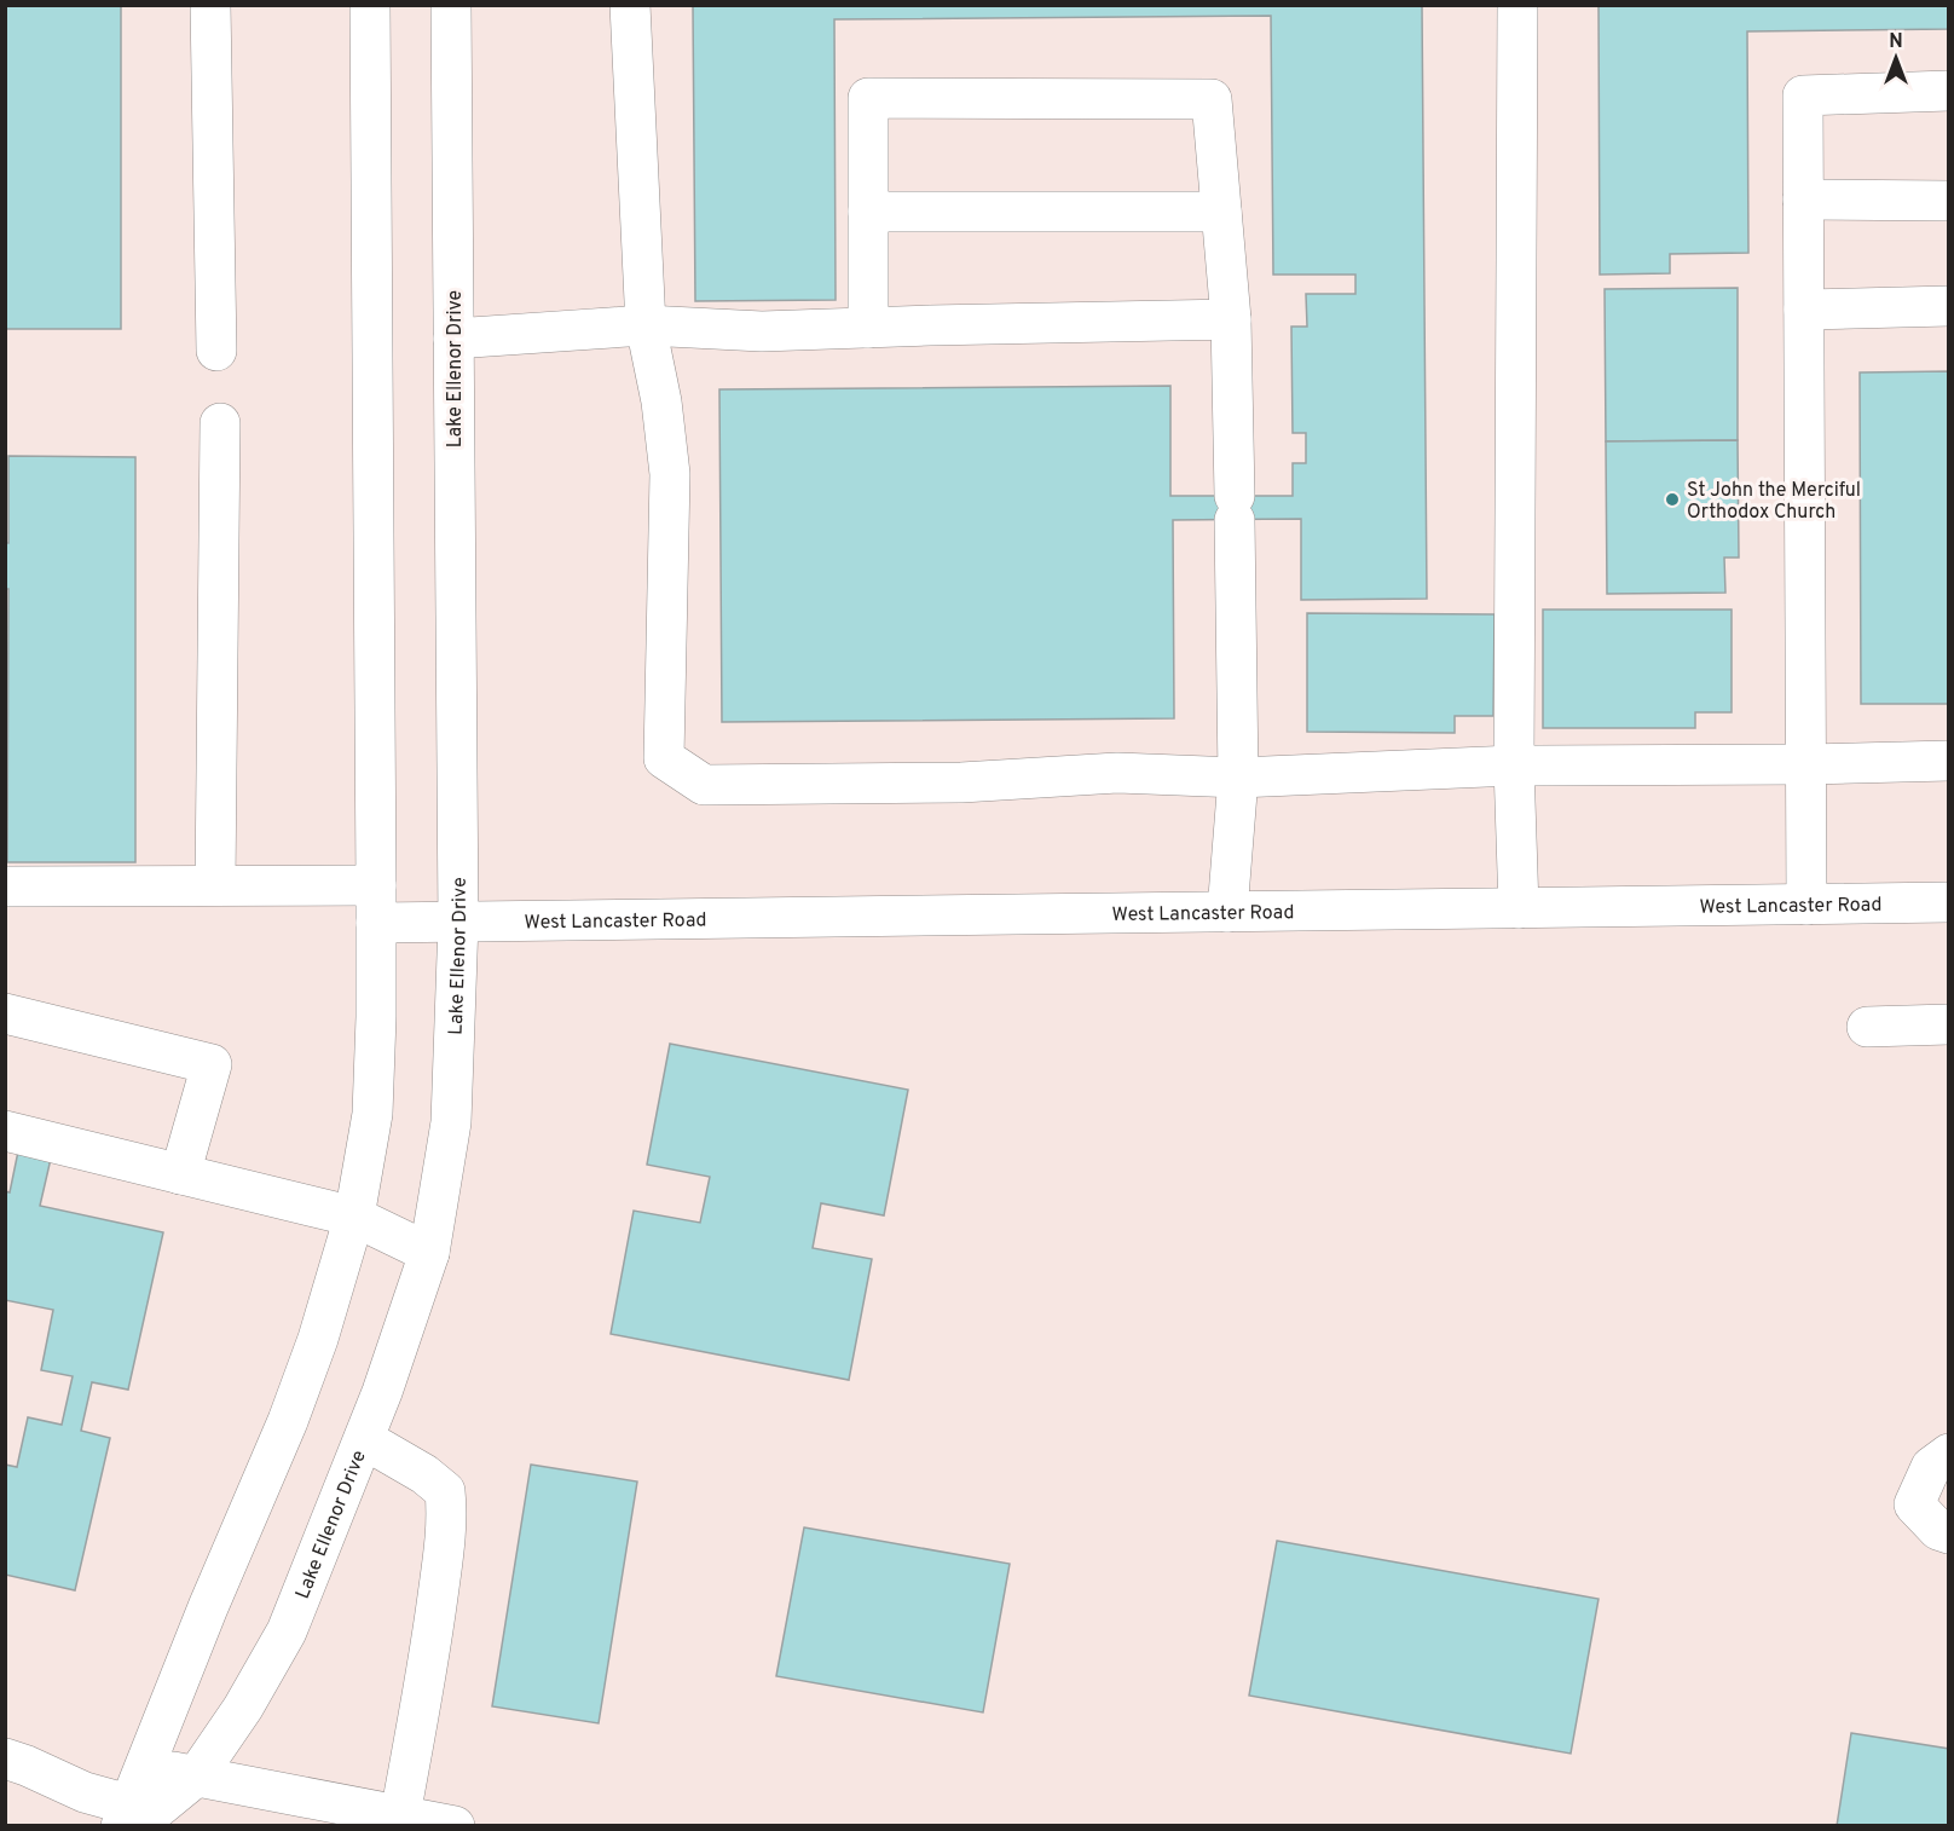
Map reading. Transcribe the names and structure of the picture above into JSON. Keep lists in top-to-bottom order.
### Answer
{
  "streets": {
    "street": ["Lake Ellenor Drive", "West Lancaster Road"]
  },
  "crossings": [
    ["Lake Ellenor Drive", "West Lancaster Road"]
  ],
  "places": ["St John the Merciful Orthodox Church"],
  "north": "top"
}
